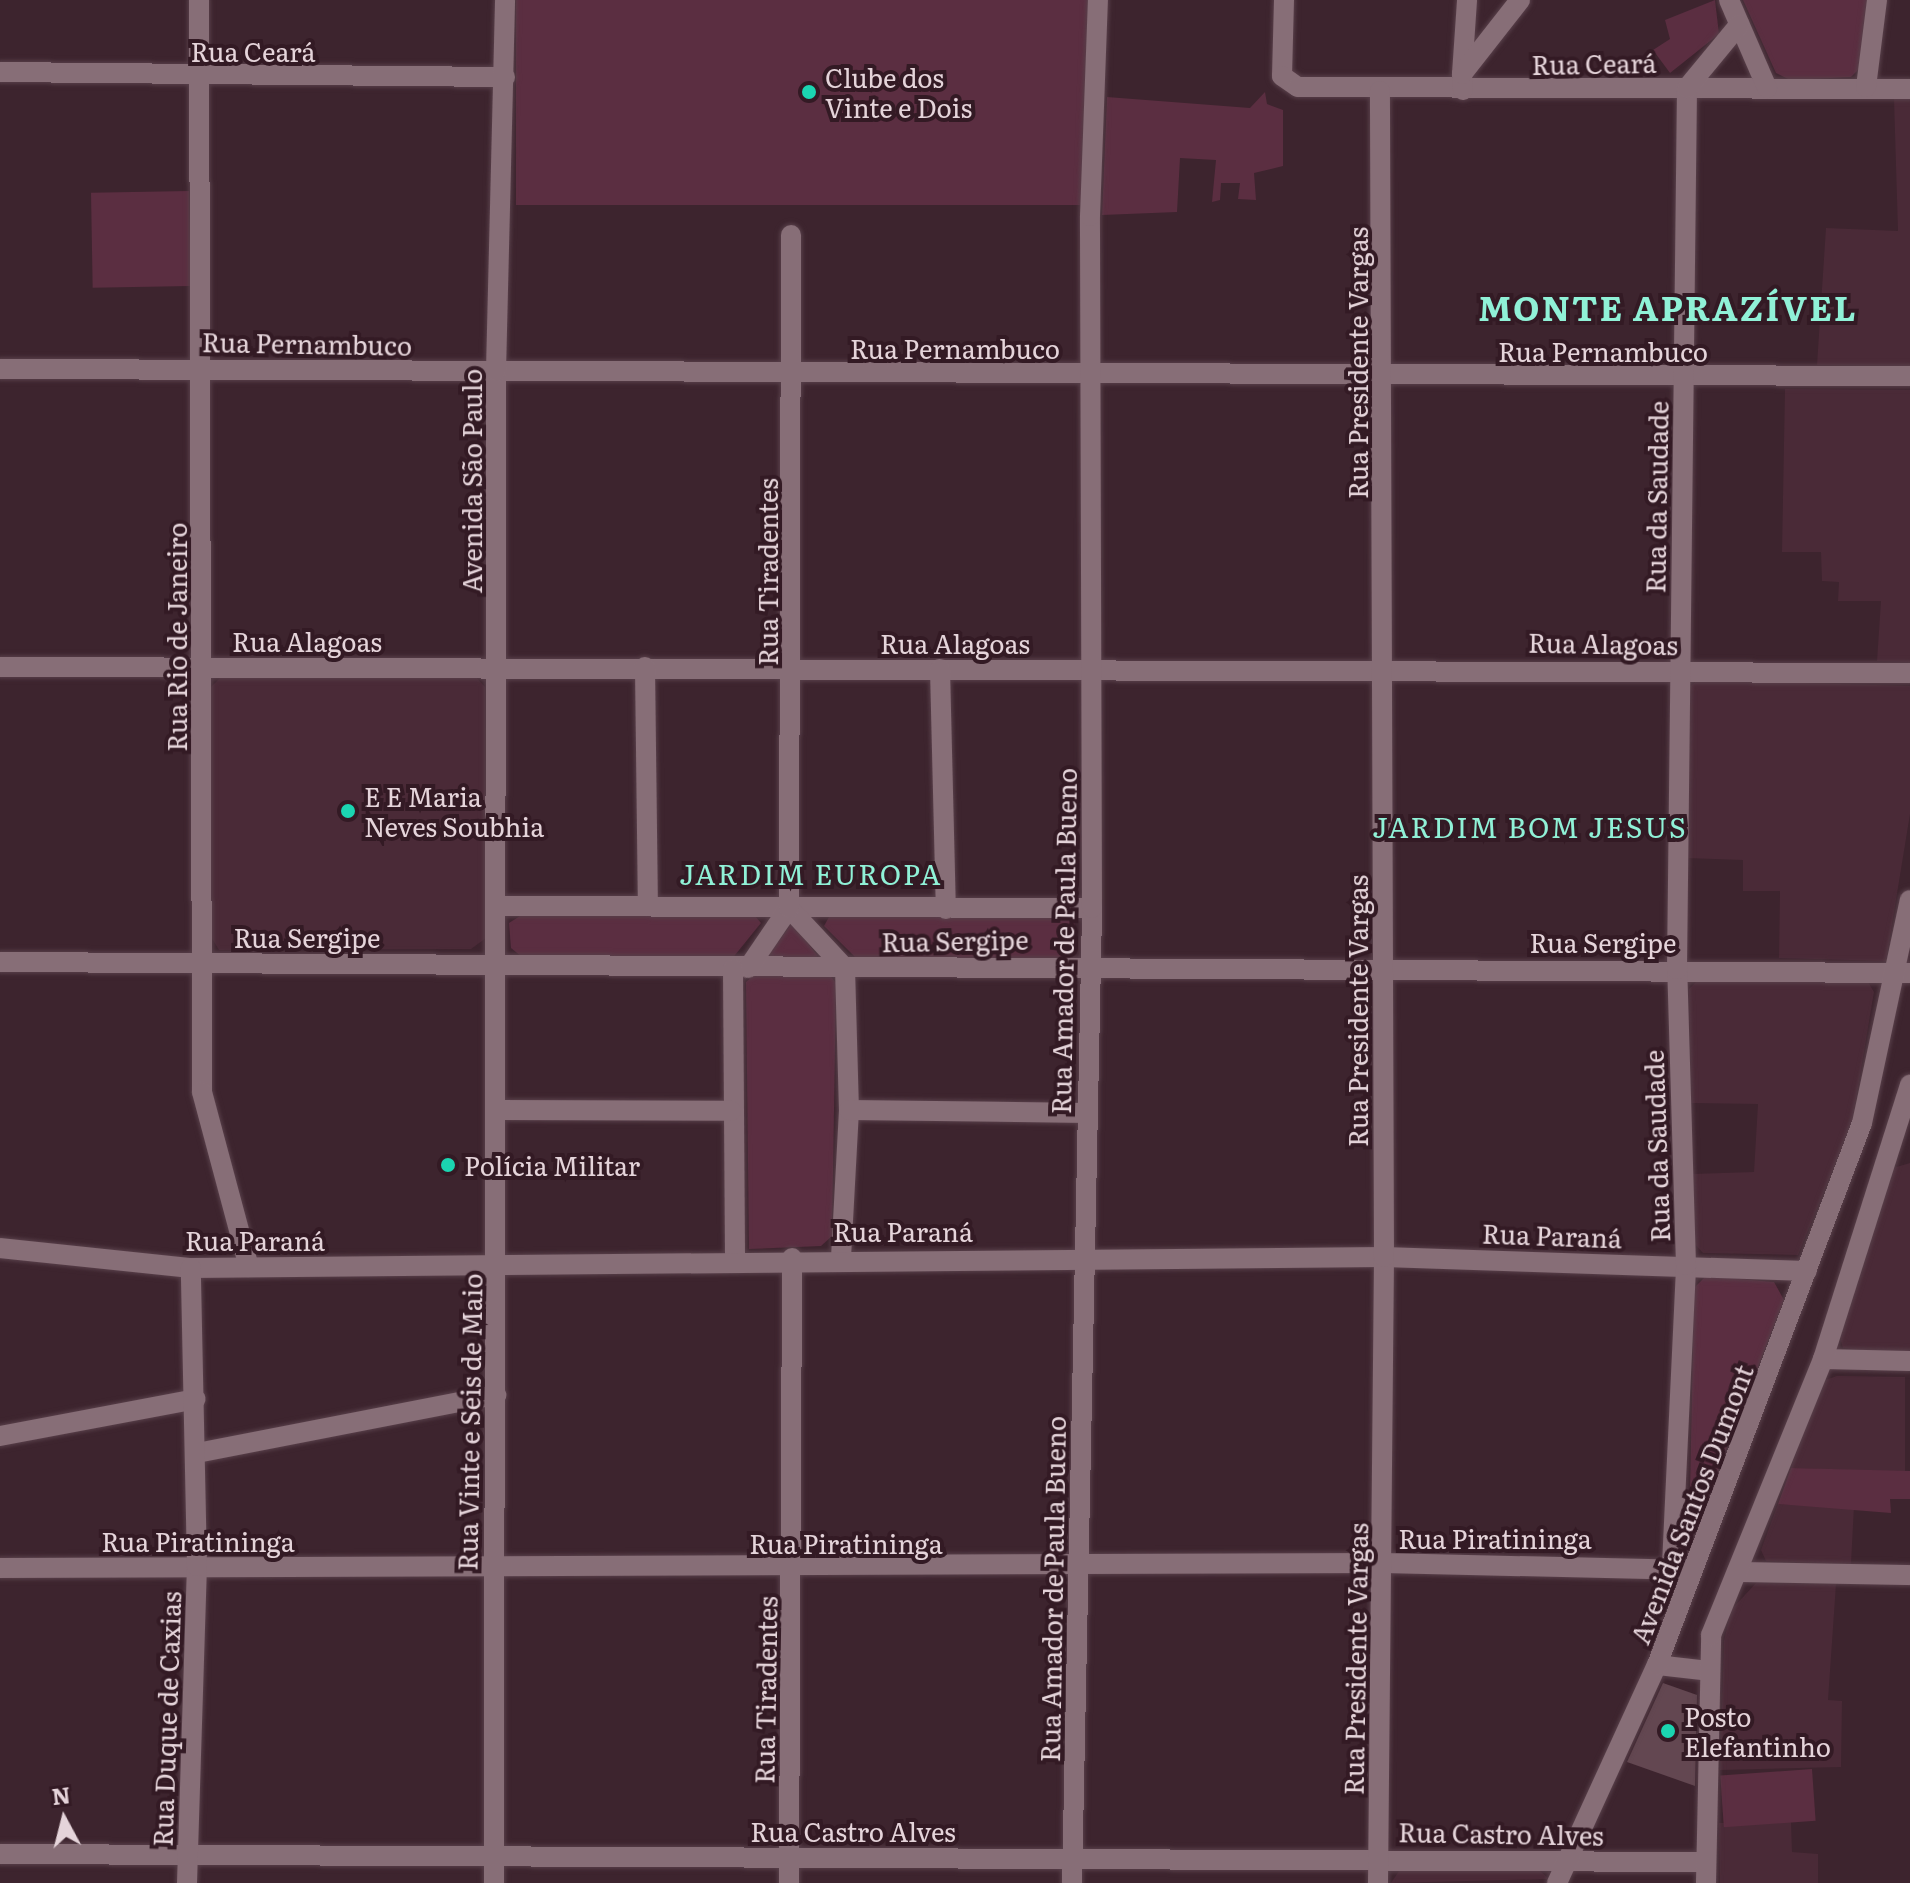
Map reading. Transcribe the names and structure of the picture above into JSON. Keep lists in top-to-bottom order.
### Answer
{
  "streets": {
    "street": [
      "Rua Ceará",
      "Rua Pernambuco",
      "Rua Presidente Vargas",
      "Avenida São Paulo",
      "Rua da Saudade",
      "Rua Tiradentes",
      "Rua Rio de Janeiro",
      "Rua Alagoas",
      "Rua Sergipe",
      "Rua Amador de Paula Bueno",
      "Rua Paraná",
      "Rua Vinte e Seis de Maio",
      "Avenida Santos Dumont",
      "Rua Piratininga",
      "Rua Duque de Caxias",
      "Rua Castro Alves"
    ]
  },
  "crossings": [
    ["Rua Ceará", "Rua Presidente Vargas"],
    ["Rua Ceará", "Avenida São Paulo"],
    ["Rua Ceará", "Rua da Saudade"],
    ["Rua Ceará", "Rua Rio de Janeiro"],
    ["Rua Pernambuco", "Rua Presidente Vargas"],
    ["Rua Pernambuco", "Avenida São Paulo"],
    ["Rua Pernambuco", "Rua da Saudade"],
    ["Rua Pernambuco", "Rua Tiradentes"],
    ["Rua Pernambuco", "Rua Rio de Janeiro"],
    ["Rua Pernambuco", "Rua Amador de Paula Bueno"],
    ["Rua Presidente Vargas", "Rua Alagoas"],
    ["Rua Presidente Vargas", "Rua Sergipe"],
    ["Rua Presidente Vargas", "Rua Paraná"],
    ["Rua Presidente Vargas", "Rua Piratininga"],
    ["Rua Presidente Vargas", "Rua Castro Alves"],
    ["Avenida São Paulo", "Rua Alagoas"],
    ["Avenida São Paulo", "Rua Sergipe"],
    ["Avenida São Paulo", "Rua Vinte e Seis de Maio"],
    ["Rua da Saudade", "Rua Alagoas"],
    ["Rua da Saudade", "Rua Sergipe"],
    ["Rua da Saudade", "Rua Paraná"],
    ["Rua da Saudade", "Avenida Santos Dumont"],
    ["Rua da Saudade", "Rua Piratininga"],
    ["Rua Tiradentes", "Rua Alagoas"],
    ["Rua Tiradentes", "Rua Sergipe"],
    ["Rua Tiradentes", "Rua Paraná"],
    ["Rua Tiradentes", "Rua Piratininga"],
    ["Rua Tiradentes", "Rua Castro Alves"],
    ["Rua Rio de Janeiro", "Rua Alagoas"],
    ["Rua Rio de Janeiro", "Rua Sergipe"],
    ["Rua Rio de Janeiro", "Rua Paraná"],
    ["Rua Alagoas", "Rua Amador de Paula Bueno"],
    ["Rua Sergipe", "Rua Amador de Paula Bueno"],
    ["Rua Sergipe", "Rua Vinte e Seis de Maio"],
    ["Rua Sergipe", "Avenida Santos Dumont"],
    ["Rua Amador de Paula Bueno", "Rua Paraná"],
    ["Rua Amador de Paula Bueno", "Rua Piratininga"],
    ["Rua Amador de Paula Bueno", "Rua Castro Alves"],
    ["Rua Paraná", "Rua Vinte e Seis de Maio"],
    ["Rua Paraná", "Avenida Santos Dumont"],
    ["Rua Paraná", "Rua Duque de Caxias"],
    ["Rua Vinte e Seis de Maio", "Rua Piratininga"],
    ["Rua Vinte e Seis de Maio", "Rua Castro Alves"],
    ["Avenida Santos Dumont", "Rua Piratininga"],
    ["Rua Piratininga", "Rua Duque de Caxias"],
    ["Rua Duque de Caxias", "Rua Castro Alves"]
  ],
  "districts": ["MONTE APRAZÍVEL", "JARDIM BOM JESUS", "JARDIM EUROPA"],
  "places": [
    "Clube dos Vinte e Dois",
    "E E Maria Neves Soubhia",
    "Polícia Militar",
    "Posto Elefantinho"
  ],
  "north": "top"
}
